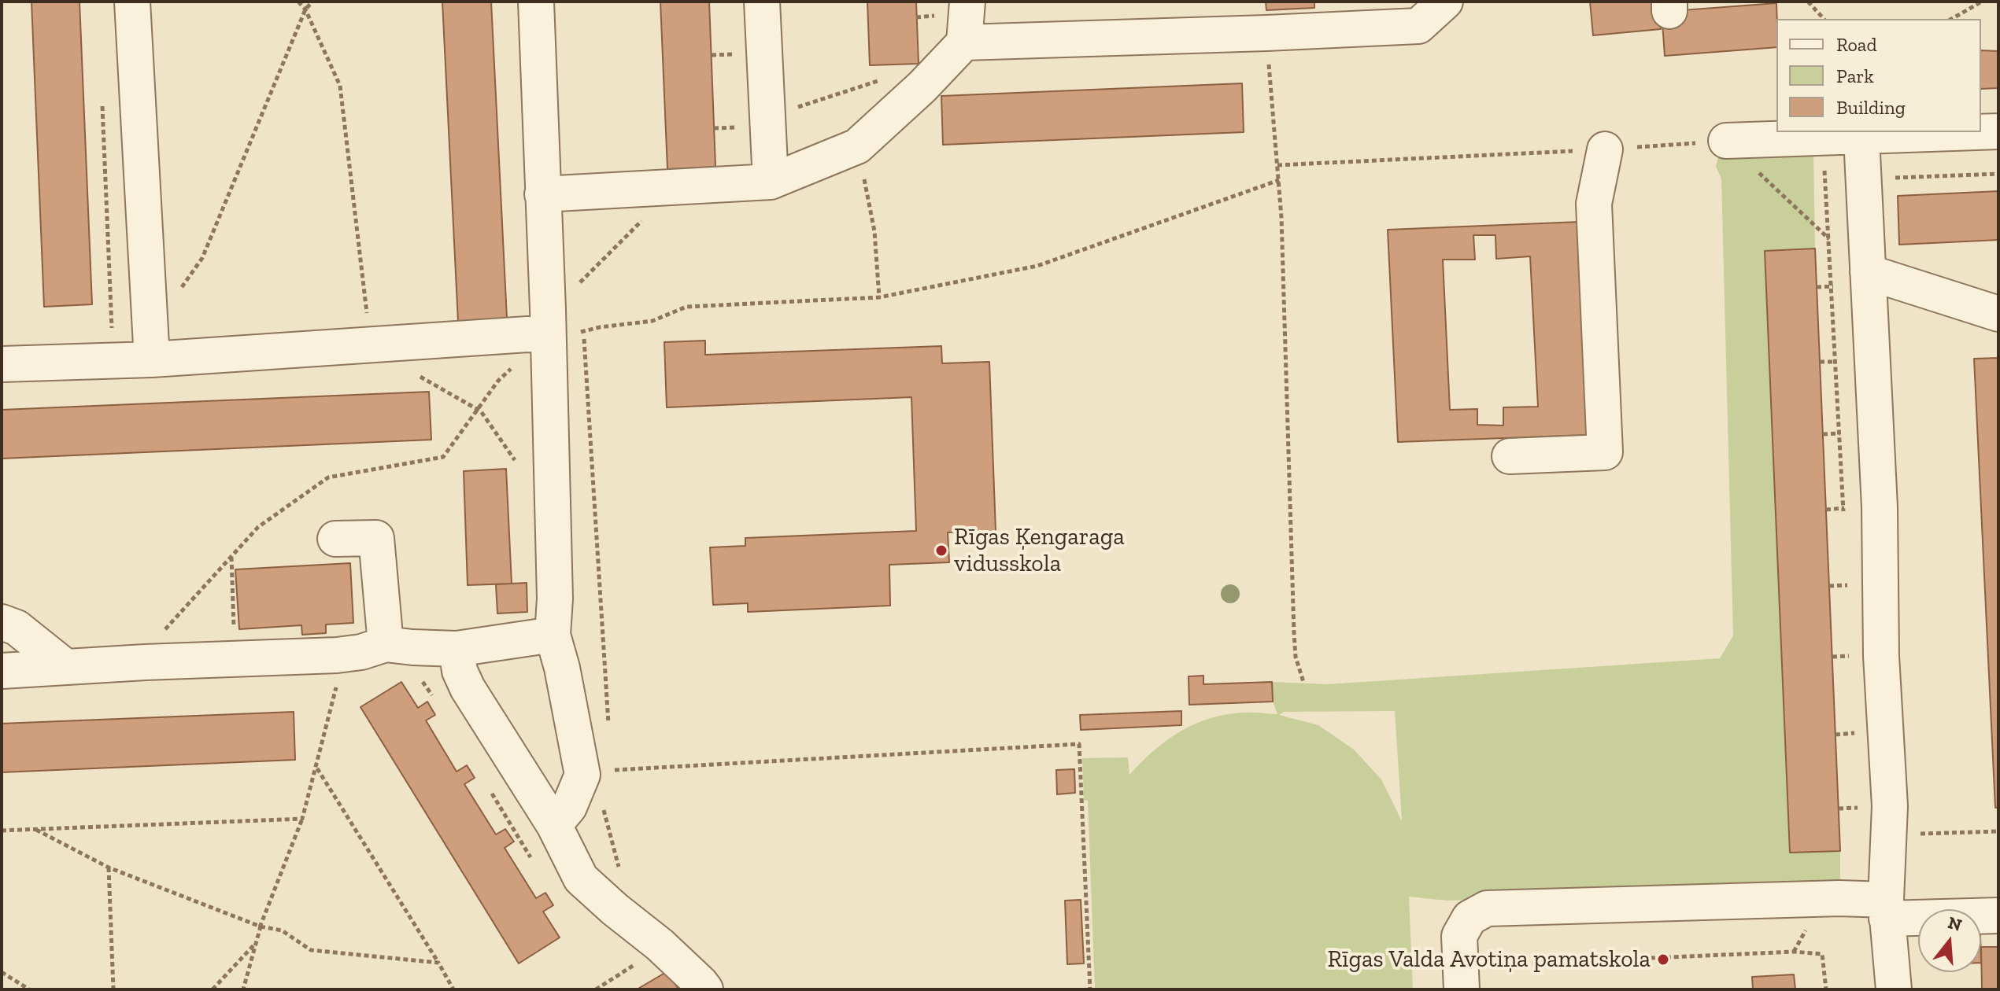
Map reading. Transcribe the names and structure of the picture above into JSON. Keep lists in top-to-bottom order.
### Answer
{
  "places": ["Rīgas Ķengaraga vidusskola", "Rīgas Valda Avotiņa pamatskola"],
  "legend": ["Road", "Park", "Building"],
  "north": "top"
}
